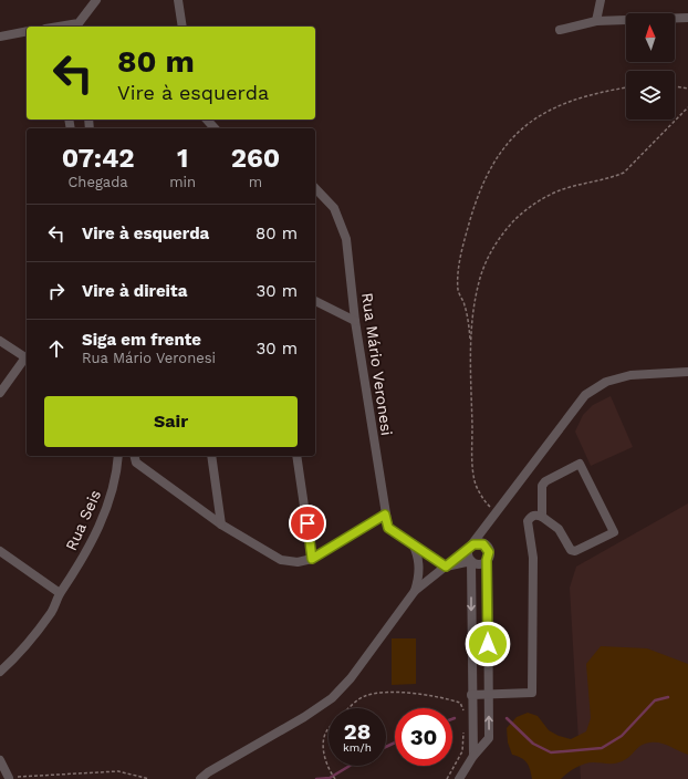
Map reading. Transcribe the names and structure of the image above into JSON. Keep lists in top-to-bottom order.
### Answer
{
  "streets": {
    "street": ["Rua Mário Veronesi", "Rua Seis"]
  },
  "north": "top",
  "page": {
    "turn": ["80 m", "Vire à esquerda"],
    "eta": [
      "07:42",
      "Chegada",
      "1",
      "min",
      "260",
      "m"
    ],
    "list": [
      {
        "name": "Vire à esquerda",
        "value": "80 m"
      },
      {
        "name": "Vire à direita",
        "value": "30 m"
      },
      {
        "name": "Siga em frente",
        "note": "Rua Mário Veronesi",
        "value": "30 m"
      }
    ],
    "buttons": "Sair",
    "speed": "28 km/h",
    "limit": "30"
  }
}
